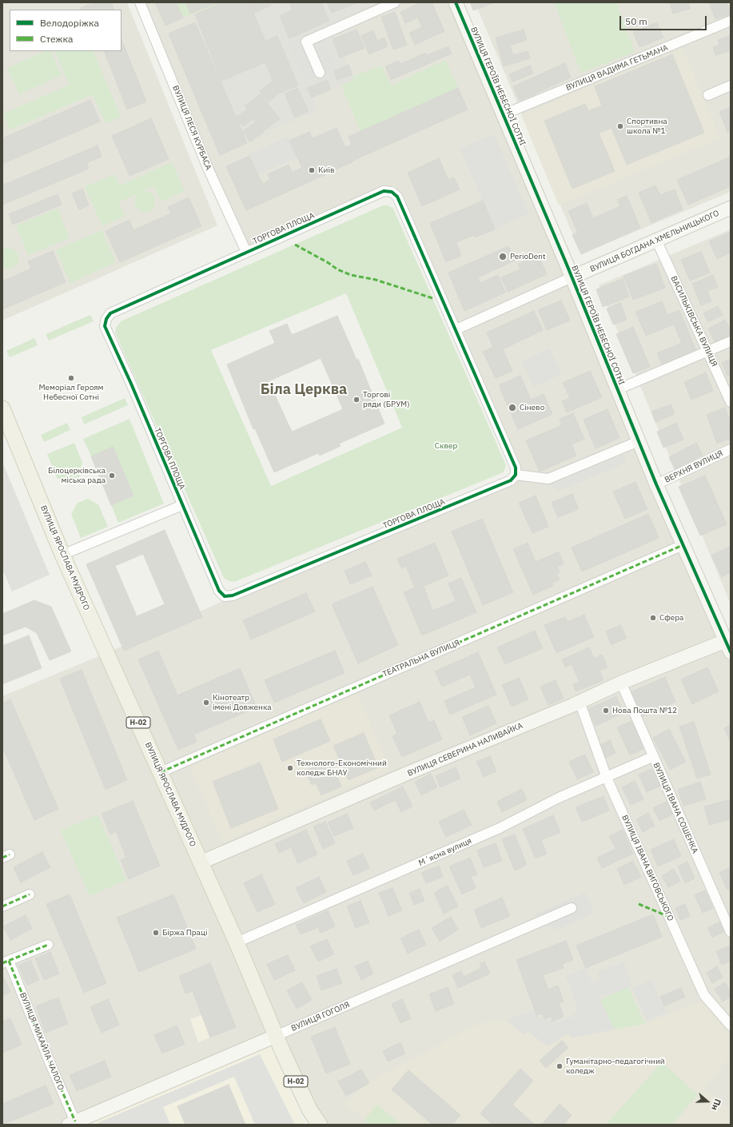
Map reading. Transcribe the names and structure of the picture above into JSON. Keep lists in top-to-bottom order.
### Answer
{
  "streets": {
    "main road": ["ВУЛИЦЯ ЯРОСЛАВА МУДРОГО", "Н-02"],
    "street": [
      "ВУЛИЦЯ ВАДИМА ГЕТЬМАНА",
      "ВУЛИЦЯ ГЕРОЇВ НЕБЕСНОЇ СОТНІ",
      "ВУЛИЦЯ ЛЕСЯ КУРБАСА",
      "ТОРГОВА ПЛОЩА",
      "ВУЛИЦЯ БОГДАНА ХМЕЛЬНИЦЬКОГО",
      "ВАСИЛЬКІВСЬКА ВУЛИЦЯ",
      "ВЕРХНЯ ВУЛИЦЯ",
      "ТЕАТРАЛЬНА ВУЛИЦЯ",
      "ВУЛИЦЯ СЕВЕРИНА НАЛИВАЙКА",
      "ВУЛИЦЯ ІВАНА СОШЕНКА",
      "Мʼясна вулиця",
      "ВУЛИЦЯ ІВАНА ВИГОВСЬКОГО",
      "ВУЛИЦЯ ГОГОЛЯ",
      "ВУЛИЦЯ МИХАЙЛА ЧАЛОГО"
    ]
  },
  "crossings": [
    ["ВУЛИЦЯ ВАДИМА ГЕТЬМАНА", "ВУЛИЦЯ ГЕРОЇВ НЕБЕСНОЇ СОТНІ"],
    ["ВУЛИЦЯ ГЕРОЇВ НЕБЕСНОЇ СОТНІ", "ВУЛИЦЯ БОГДАНА ХМЕЛЬНИЦЬКОГО"],
    ["ВУЛИЦЯ ГЕРОЇВ НЕБЕСНОЇ СОТНІ", "ВЕРХНЯ ВУЛИЦЯ"],
    ["ВУЛИЦЯ ГЕРОЇВ НЕБЕСНОЇ СОТНІ", "ТЕАТРАЛЬНА ВУЛИЦЯ"],
    ["ВУЛИЦЯ ГЕРОЇВ НЕБЕСНОЇ СОТНІ", "ВУЛИЦЯ СЕВЕРИНА НАЛИВАЙКА"],
    ["ВУЛИЦЯ ЛЕСЯ КУРБАСА", "ТОРГОВА ПЛОЩА"],
    ["ТОРГОВА ПЛОЩА", "ВУЛИЦЯ БОГДАНА ХМЕЛЬНИЦЬКОГО"],
    ["ВУЛИЦЯ БОГДАНА ХМЕЛЬНИЦЬКОГО", "ВАСИЛЬКІВСЬКА ВУЛИЦЯ"],
    ["ВУЛИЦЯ ЯРОСЛАВА МУДРОГО", "ТЕАТРАЛЬНА ВУЛИЦЯ"],
    ["ВУЛИЦЯ ЯРОСЛАВА МУДРОГО", "ВУЛИЦЯ СЕВЕРИНА НАЛИВАЙКА"],
    ["ВУЛИЦЯ ЯРОСЛАВА МУДРОГО", "Мʼясна вулиця"],
    ["ВУЛИЦЯ ЯРОСЛАВА МУДРОГО", "ВУЛИЦЯ ГОГОЛЯ"],
    ["ВУЛИЦЯ СЕВЕРИНА НАЛИВАЙКА", "ВУЛИЦЯ ІВАНА СОШЕНКА"],
    ["ВУЛИЦЯ СЕВЕРИНА НАЛИВАЙКА", "ВУЛИЦЯ ІВАНА ВИГОВСЬКОГО"],
    ["ВУЛИЦЯ ІВАНА СОШЕНКА", "Мʼясна вулиця"],
    ["Мʼясна вулиця", "ВУЛИЦЯ ІВАНА ВИГОВСЬКОГО"],
    ["ВУЛИЦЯ ГОГОЛЯ", "ВУЛИЦЯ МИХАЙЛА ЧАЛОГО"]
  ],
  "districts": ["Біла Церква"],
  "parks": ["Сквер"],
  "places": [
    "Спортивна школа №1",
    "Київ",
    "PerioDent",
    "Меморіал Героям Небесної Сотні",
    "Торгові ряди (БРУМ)",
    "Сінево",
    "Білоцерківська міська рада",
    "Сфера",
    "Кінотеатр імені Довженка",
    "Нова Пошта №12",
    "Технолого-Економічний коледж БНАУ",
    "Біржа Праці",
    "Гуманітарно-педагогічний коледж"
  ],
  "legend": ["Велодоріжка", "Стежка"],
  "scale_bar": "50 m",
  "north": "right"
}
